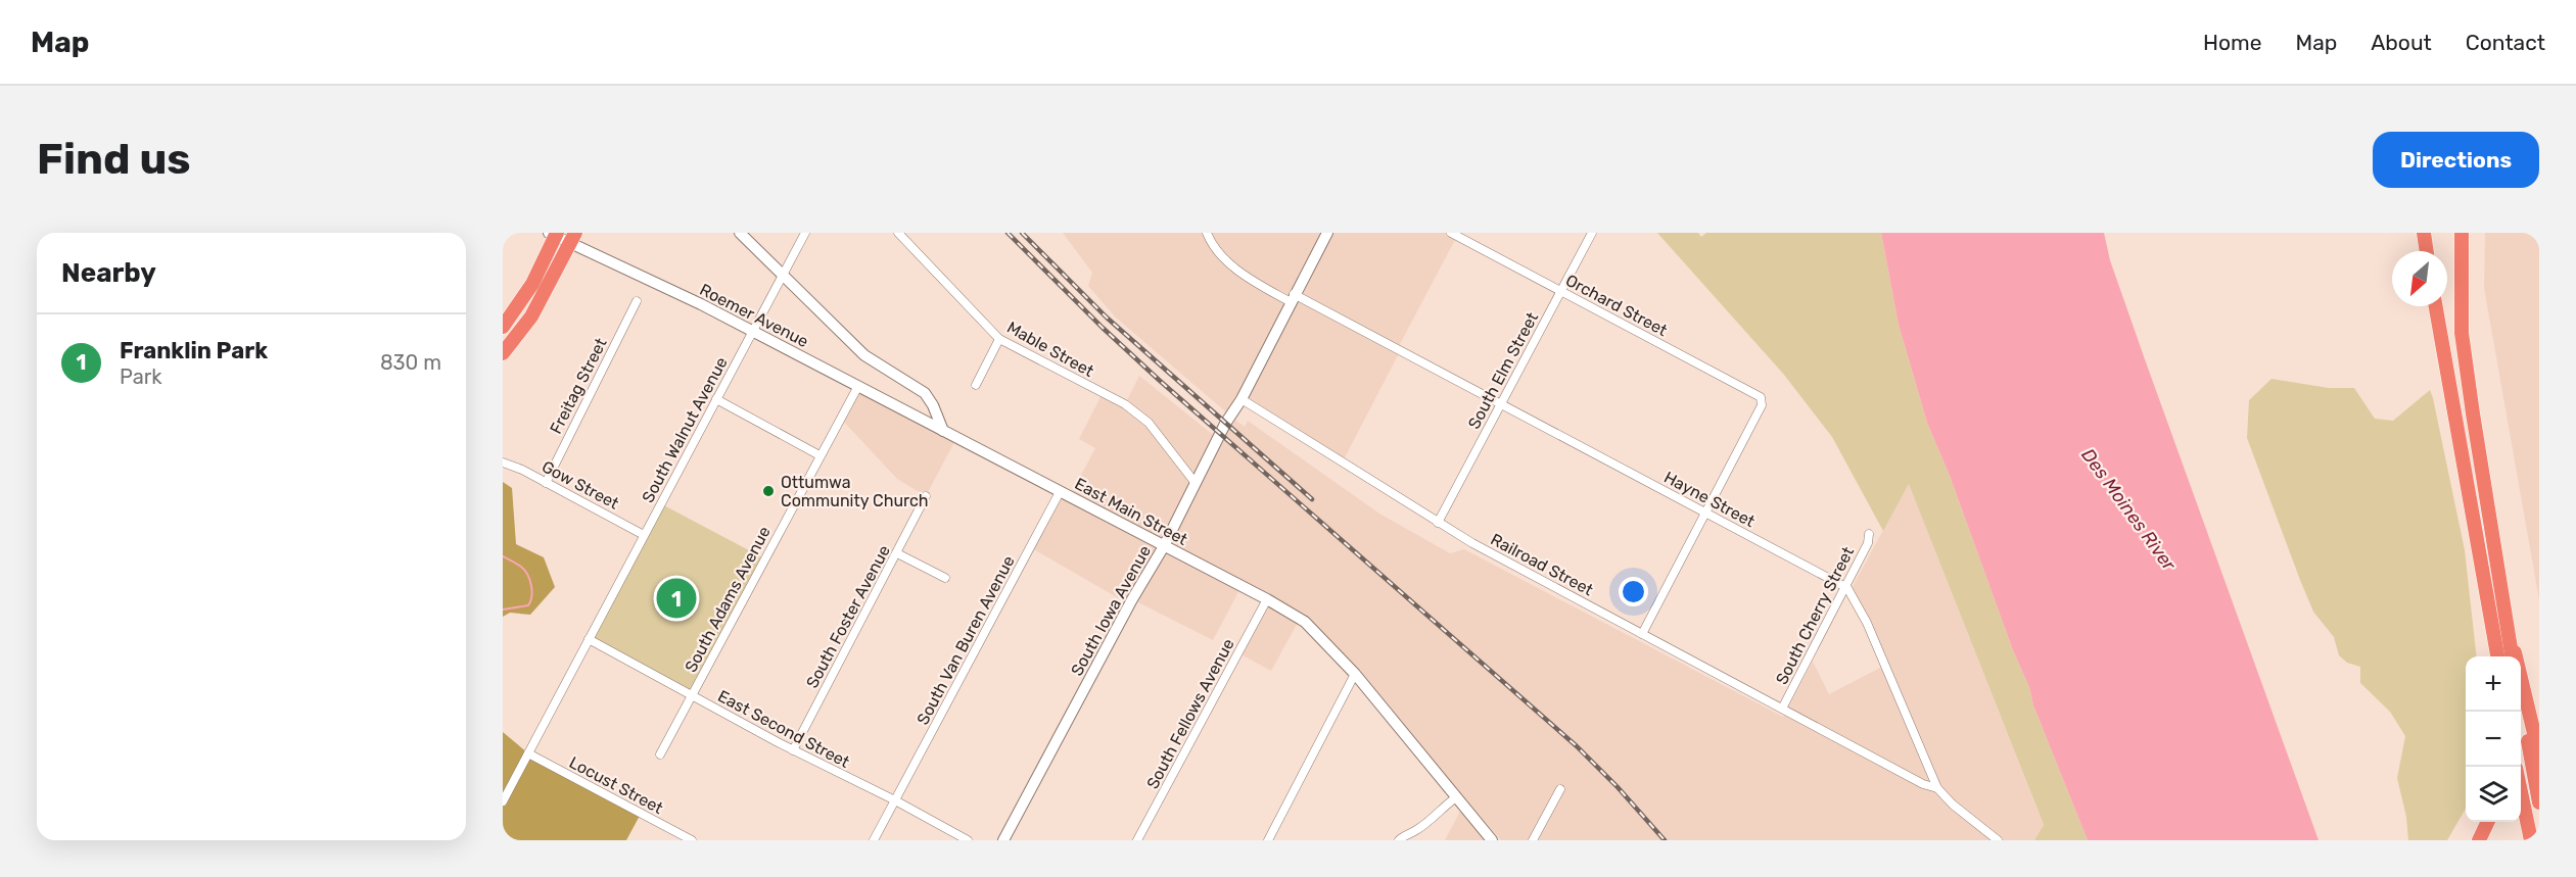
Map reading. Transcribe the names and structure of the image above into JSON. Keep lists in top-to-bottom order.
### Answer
{
  "streets": {
    "main road": ["Roemer Avenue", "East Main Street", "South Iowa Avenue"],
    "street": [
      "Orchard Street",
      "Mable Street",
      "South Elm Street",
      "Freitag Street",
      "South Walnut Avenue",
      "Gow Street",
      "Hayne Street",
      "Railroad Street",
      "South Adams Avenue",
      "South Cherry Street",
      "South Foster Avenue",
      "South Van Buren Avenue",
      "South Fellows Avenue",
      "East Second Street",
      "Locust Street"
    ]
  },
  "crossings": [
    ["Orchard Street", "South Elm Street"],
    ["Orchard Street", "Hayne Street"],
    ["Roemer Avenue", "South Walnut Avenue"],
    ["Roemer Avenue", "East Main Street"],
    ["Roemer Avenue", "South Adams Avenue"],
    ["Mable Street", "South Iowa Avenue"],
    ["South Elm Street", "Hayne Street"],
    ["South Elm Street", "Railroad Street"],
    ["Freitag Street", "Gow Street"],
    ["South Walnut Avenue", "Gow Street"],
    ["South Walnut Avenue", "East Second Street"],
    ["South Walnut Avenue", "Locust Street"],
    ["Hayne Street", "South Iowa Avenue"],
    ["Hayne Street", "South Cherry Street"],
    ["East Main Street", "South Iowa Avenue"],
    ["East Main Street", "South Van Buren Avenue"],
    ["East Main Street", "South Fellows Avenue"],
    ["Railroad Street", "South Iowa Avenue"],
    ["Railroad Street", "South Cherry Street"],
    ["South Adams Avenue", "East Second Street"],
    ["South Foster Avenue", "East Second Street"],
    ["South Van Buren Avenue", "East Second Street"]
  ],
  "water": ["Des Moines River"],
  "places": ["Ottumwa Community Church"],
  "north": "bottom left",
  "page": {
    "header": "Map",
    "nav": [
      "Home",
      "Map",
      "About",
      "Contact"
    ],
    "buttons": "Directions",
    "title": "Find us",
    "heading": "Nearby",
    "list": [
      {
        "mark": "1",
        "name": "Franklin Park",
        "note": "Park",
        "value": "830 m"
      }
    ],
    "pins": "1",
    "map_buttons": ["+", "−"]
  }
}
